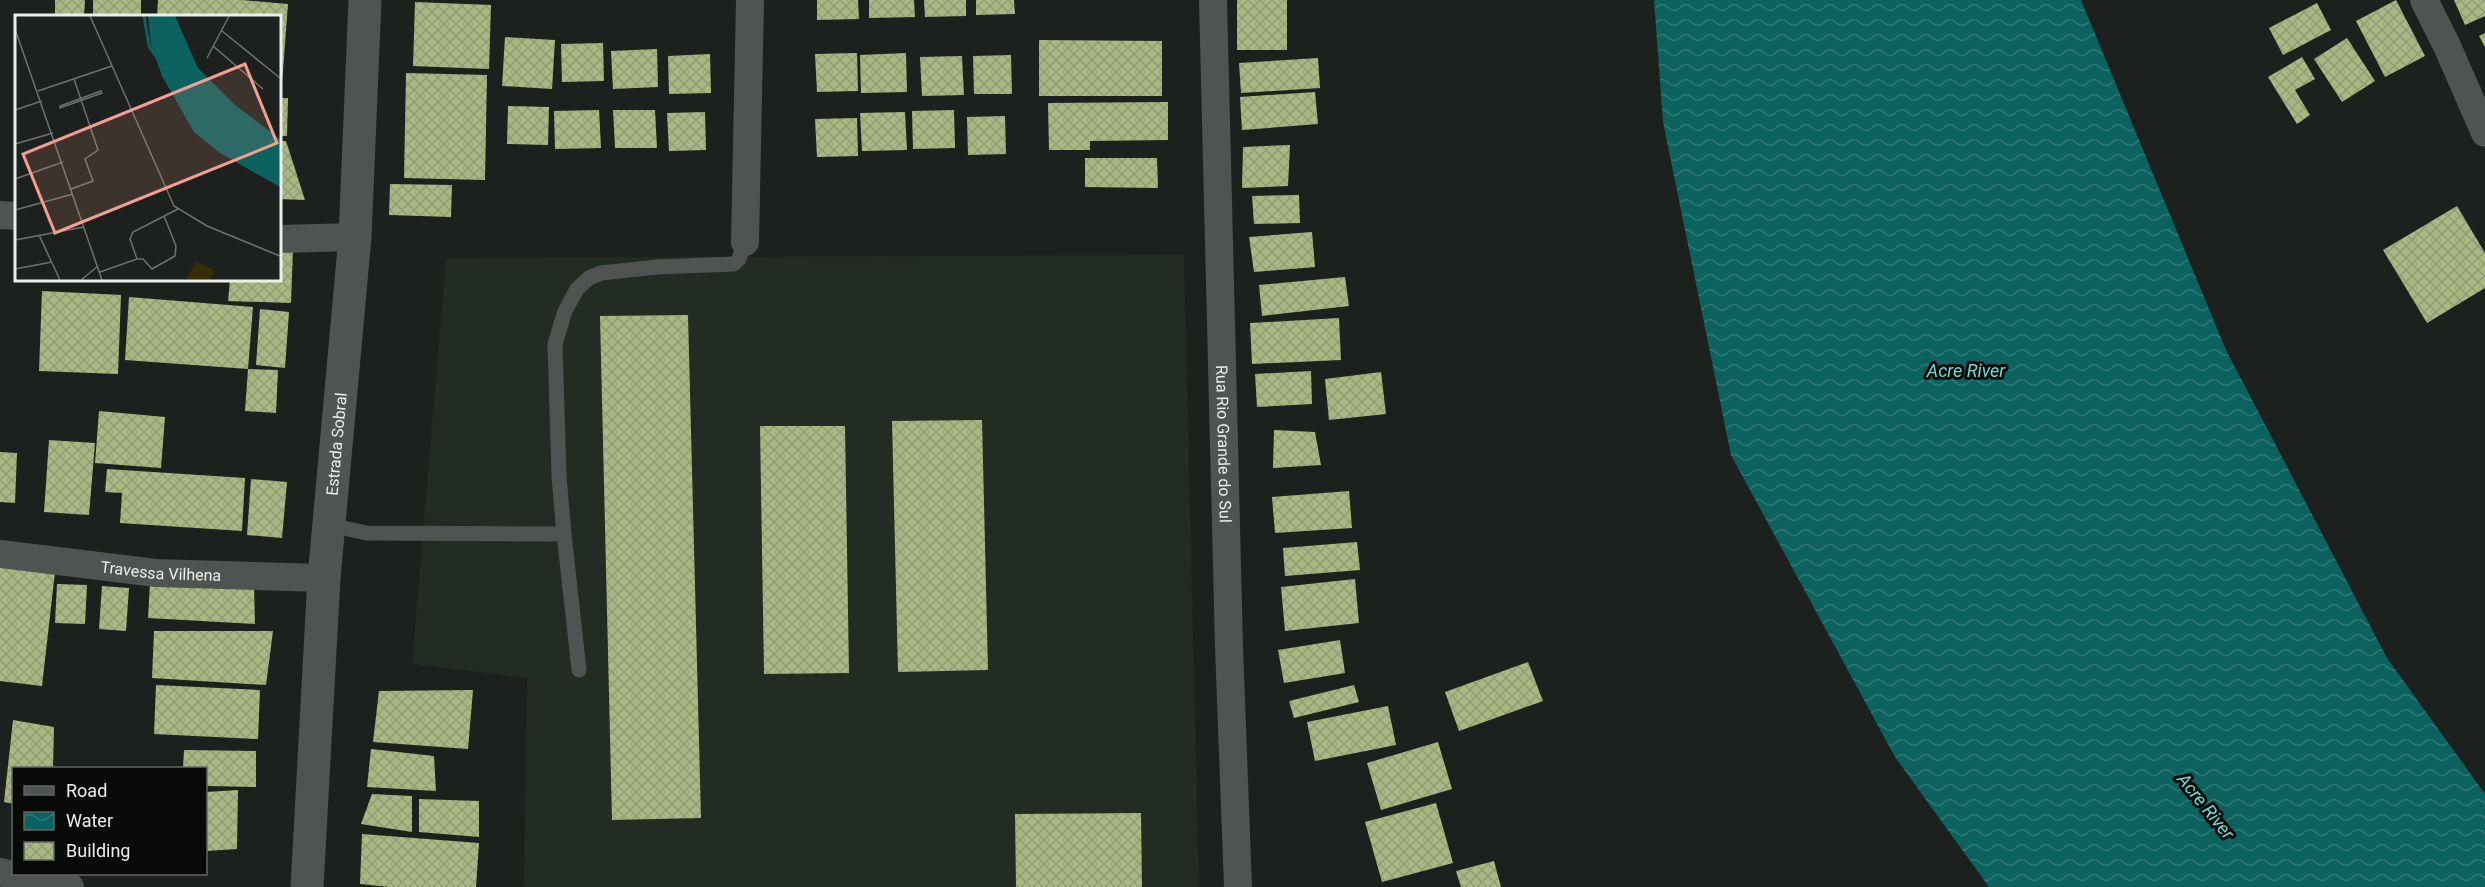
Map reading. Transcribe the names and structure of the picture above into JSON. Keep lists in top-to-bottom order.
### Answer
{
  "streets": {
    "street": ["Estrada Sobral", "Rua Rio Grande do Sul", "Travessa Vilhena"]
  },
  "crossings": [
    ["Estrada Sobral", "Travessa Vilhena"]
  ],
  "water": ["Acre River"],
  "legend": ["Road", "Water", "Building"]
}
